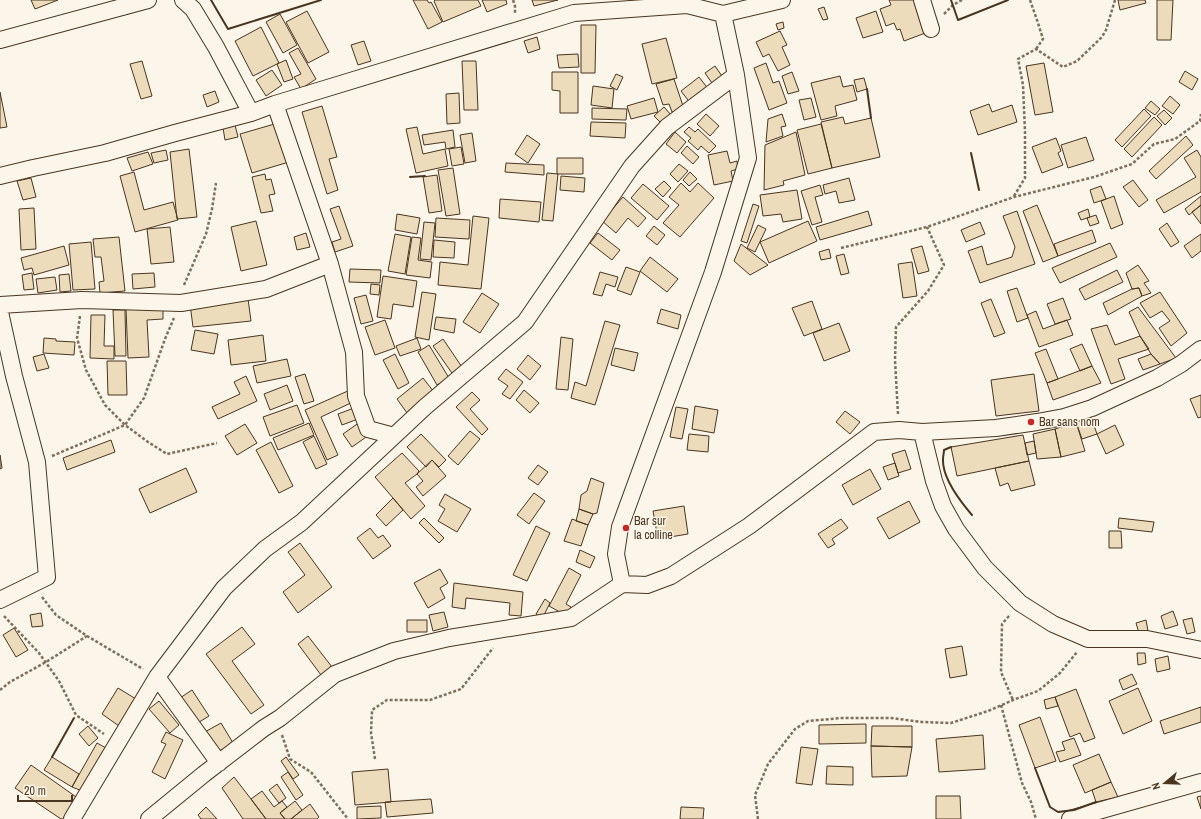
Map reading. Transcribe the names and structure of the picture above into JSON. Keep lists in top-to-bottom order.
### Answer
{
  "places": ["Bar sans nom", "Bar sur la colline"],
  "scale_bar": "20 m",
  "north": "left"
}
